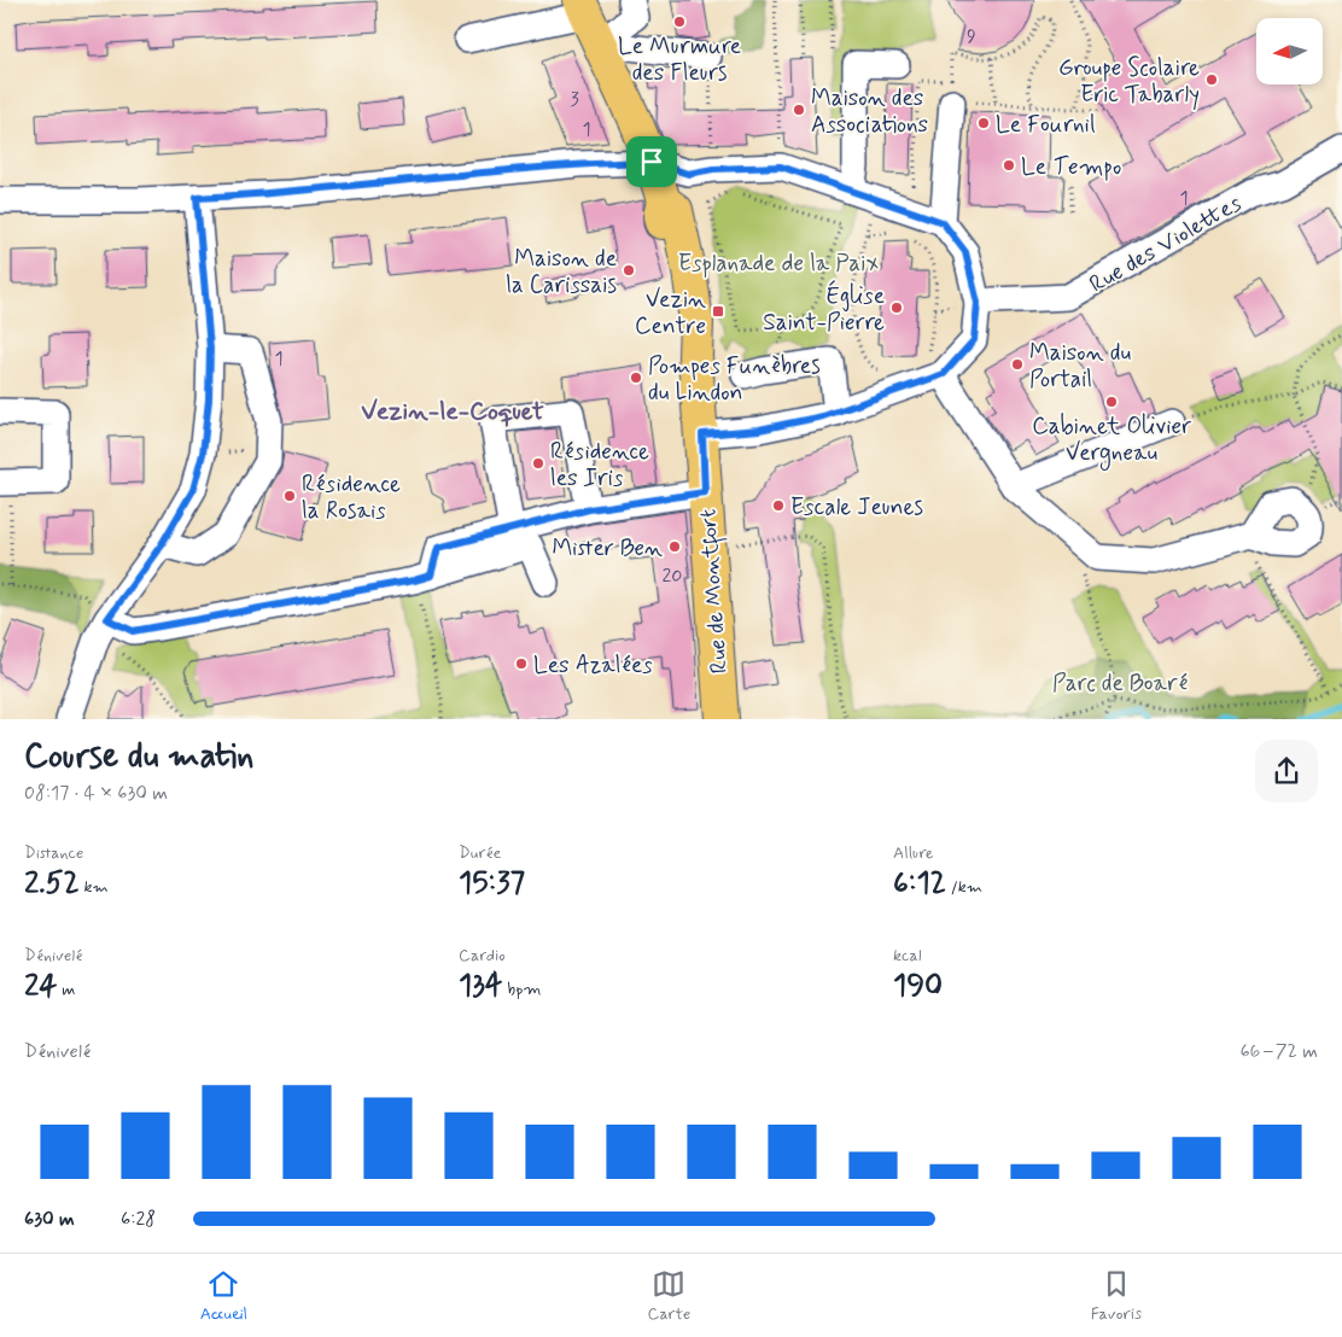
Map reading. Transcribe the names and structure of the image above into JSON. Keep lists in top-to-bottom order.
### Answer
{
  "streets": {
    "main road": ["Rue de Montfort"],
    "street": ["Rue des Violettes"]
  },
  "districts": ["Vezin-le-Coquet"],
  "parks": ["Esplanade de la Paix", "Parc de Boaré"],
  "places": {
    "other": [
      "Le Murmure des Fleurs",
      "Groupe Scolaire Eric Tabarly",
      "Maison des Associations",
      "Le Fournil",
      "Le Tempo",
      "Maison de la Carissais",
      "Église Saint-Pierre",
      "Maison du Portail",
      "Pompes Funèbres du Lindon",
      "Cabinet Olivier Vergneau",
      "Résidence les Iris",
      "Résidence la Rosais",
      "Escale Jeunes",
      "Mister Ben",
      "Les Azalées"
    ],
    "transit": ["Vezin Centre"]
  },
  "house_numbers": [
    "9",
    "3",
    "1",
    "1",
    "1",
    "20"
  ],
  "north": "left",
  "page": {
    "heading": ["Course du matin", "08:17 · 4 × 630 m"],
    "stats": [
      ["Distance", "2.52 km"],
      ["Durée", "15:37"],
      ["Allure", "6:12 /km"],
      ["Dénivelé", "24 m"],
      ["Cardio", "134 bpm"],
      ["kcal", "190"]
    ],
    "chart": ["Dénivelé", "66–72 m"],
    "list": [
      {
        "name": "630 m",
        "note": "6:28"
      }
    ],
    "tabs": ["Accueil", "Carte", "Favoris"]
  }
}
